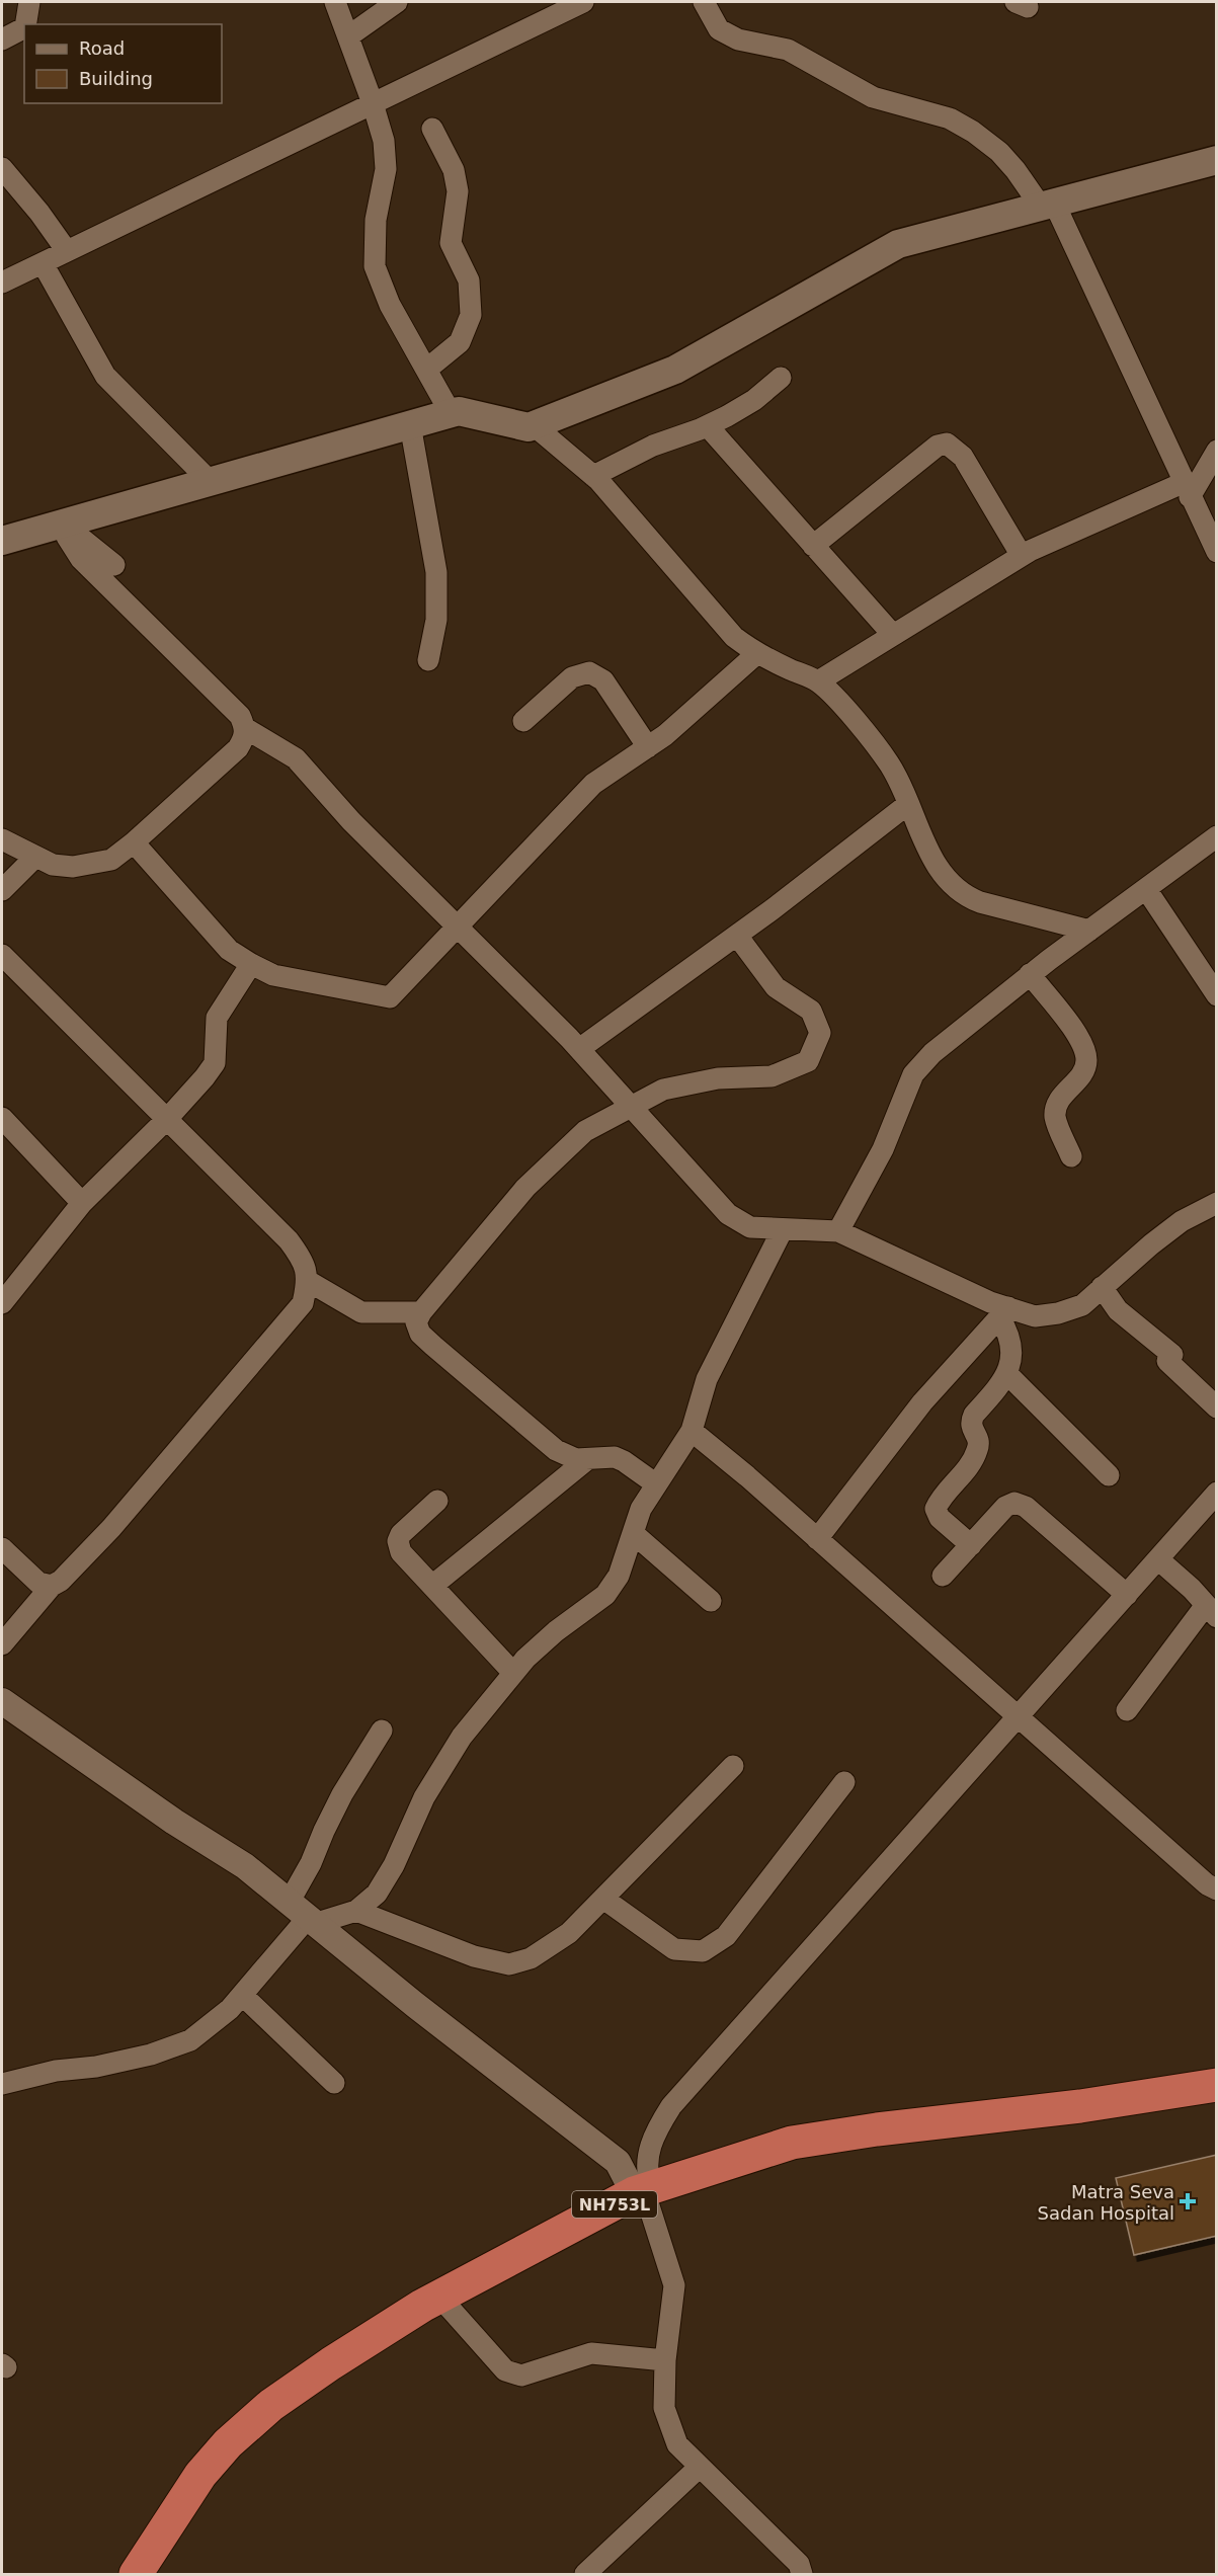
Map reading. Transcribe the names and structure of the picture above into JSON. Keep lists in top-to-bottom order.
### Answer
{
  "streets": {
    "highway": ["NH753L"]
  },
  "places": {
    "health": ["Matra Seva Sadan Hospital"]
  },
  "legend": ["Road", "Building"]
}
